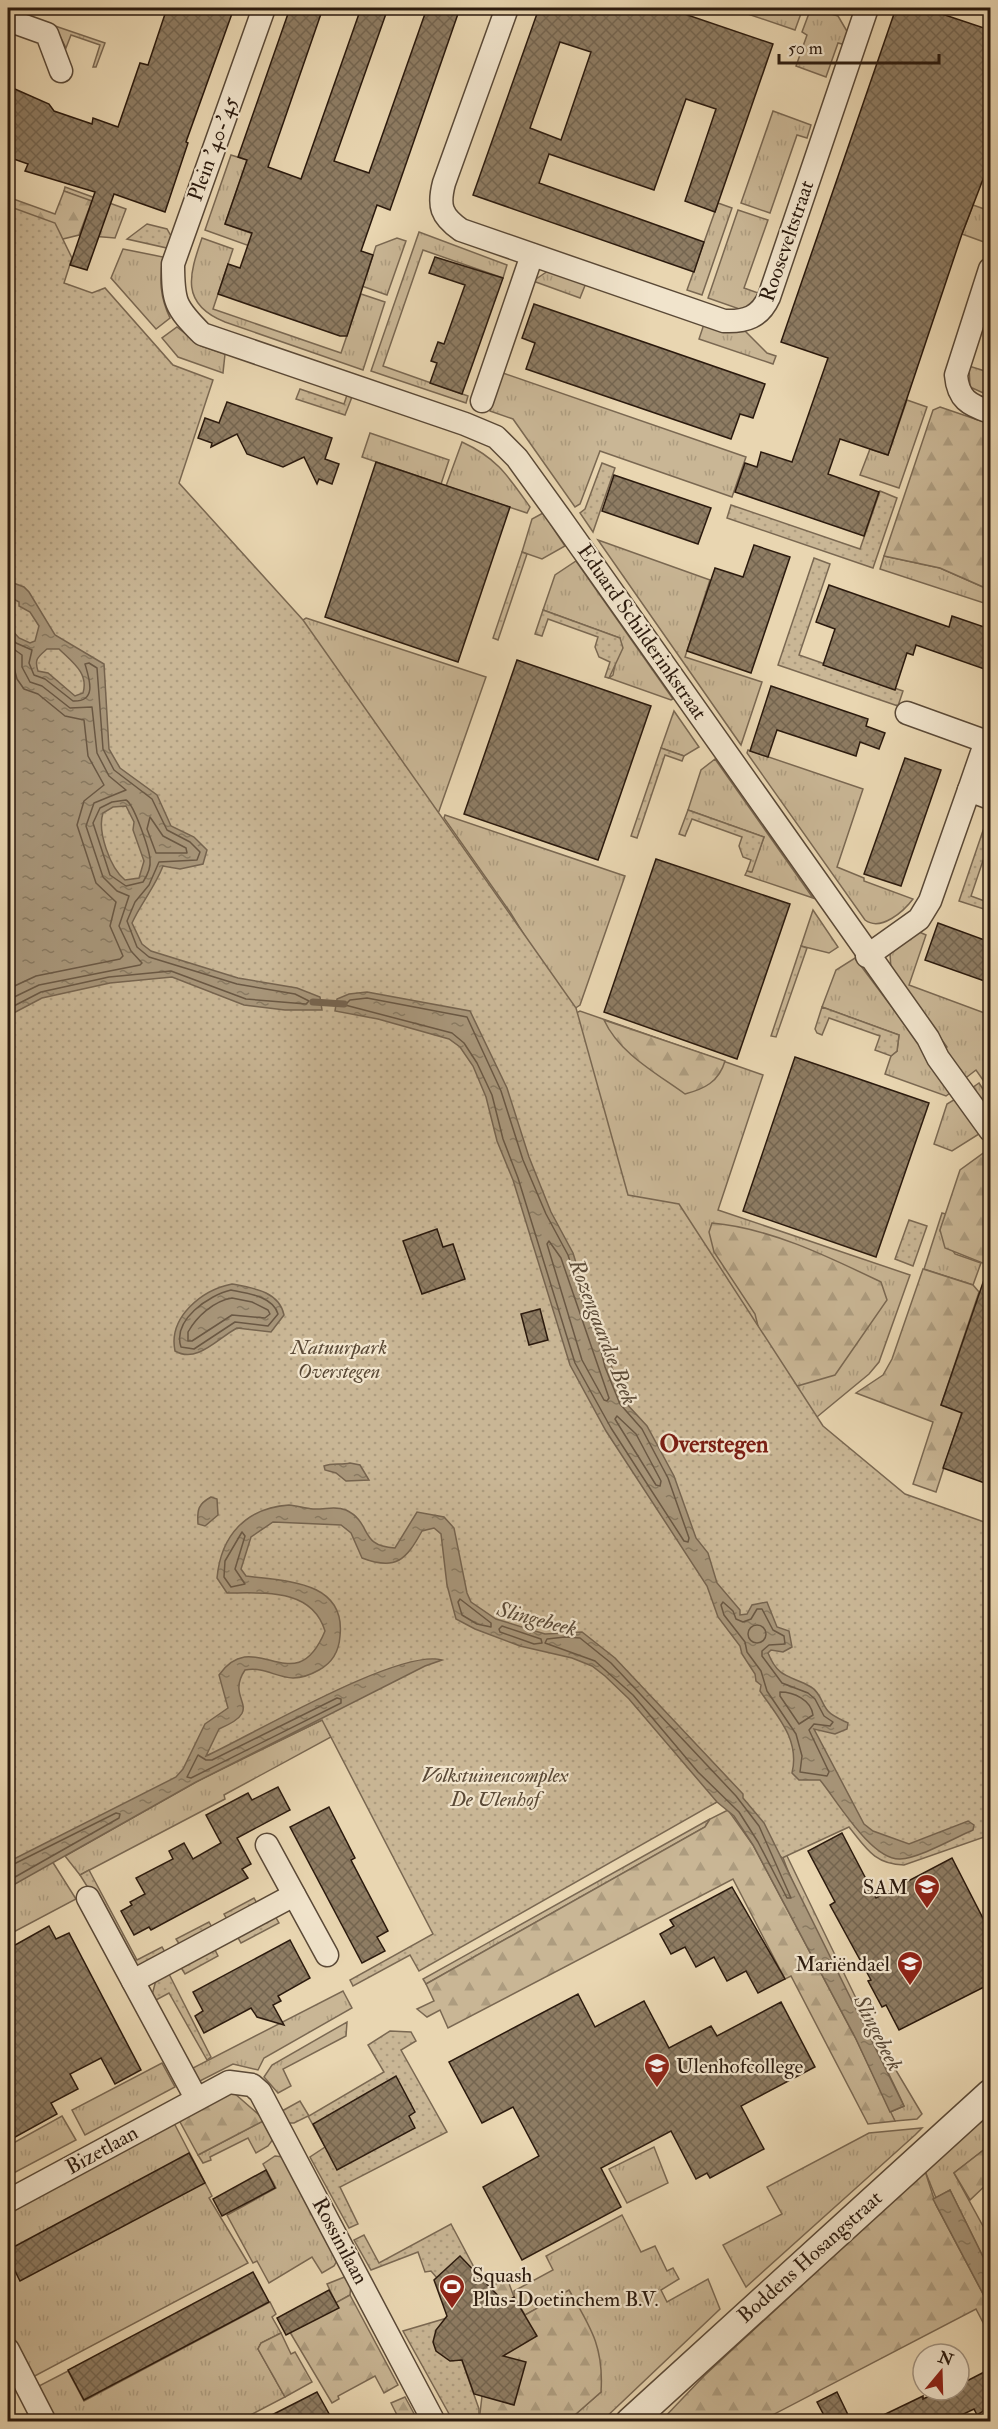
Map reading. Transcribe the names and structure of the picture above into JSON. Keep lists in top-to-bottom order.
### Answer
{
  "streets": {
    "street": [
      "Plein '40-'45",
      "Rooseveltstraat",
      "Eduard Schilderinkstraat",
      "Bizetlaan",
      "Rossinilaan",
      "Boddens Hosangstraat"
    ]
  },
  "crossings": [
    ["Plein '40-'45", "Eduard Schilderinkstraat"],
    ["Bizetlaan", "Rossinilaan"]
  ],
  "districts": ["Overstegen"],
  "water": ["Rozengaardse Beek", "Slingebeek"],
  "parks": ["Natuurpark Overstegen", "Volkstuinencomplex De Ulenhof"],
  "places": {
    "school or university": ["SAM", "Mariëndael", "Ulenhofcollege"],
    "sports": ["Squash Plus-Doetinchem B.V."]
  },
  "scale_bar": "50 m",
  "north": "top"
}
